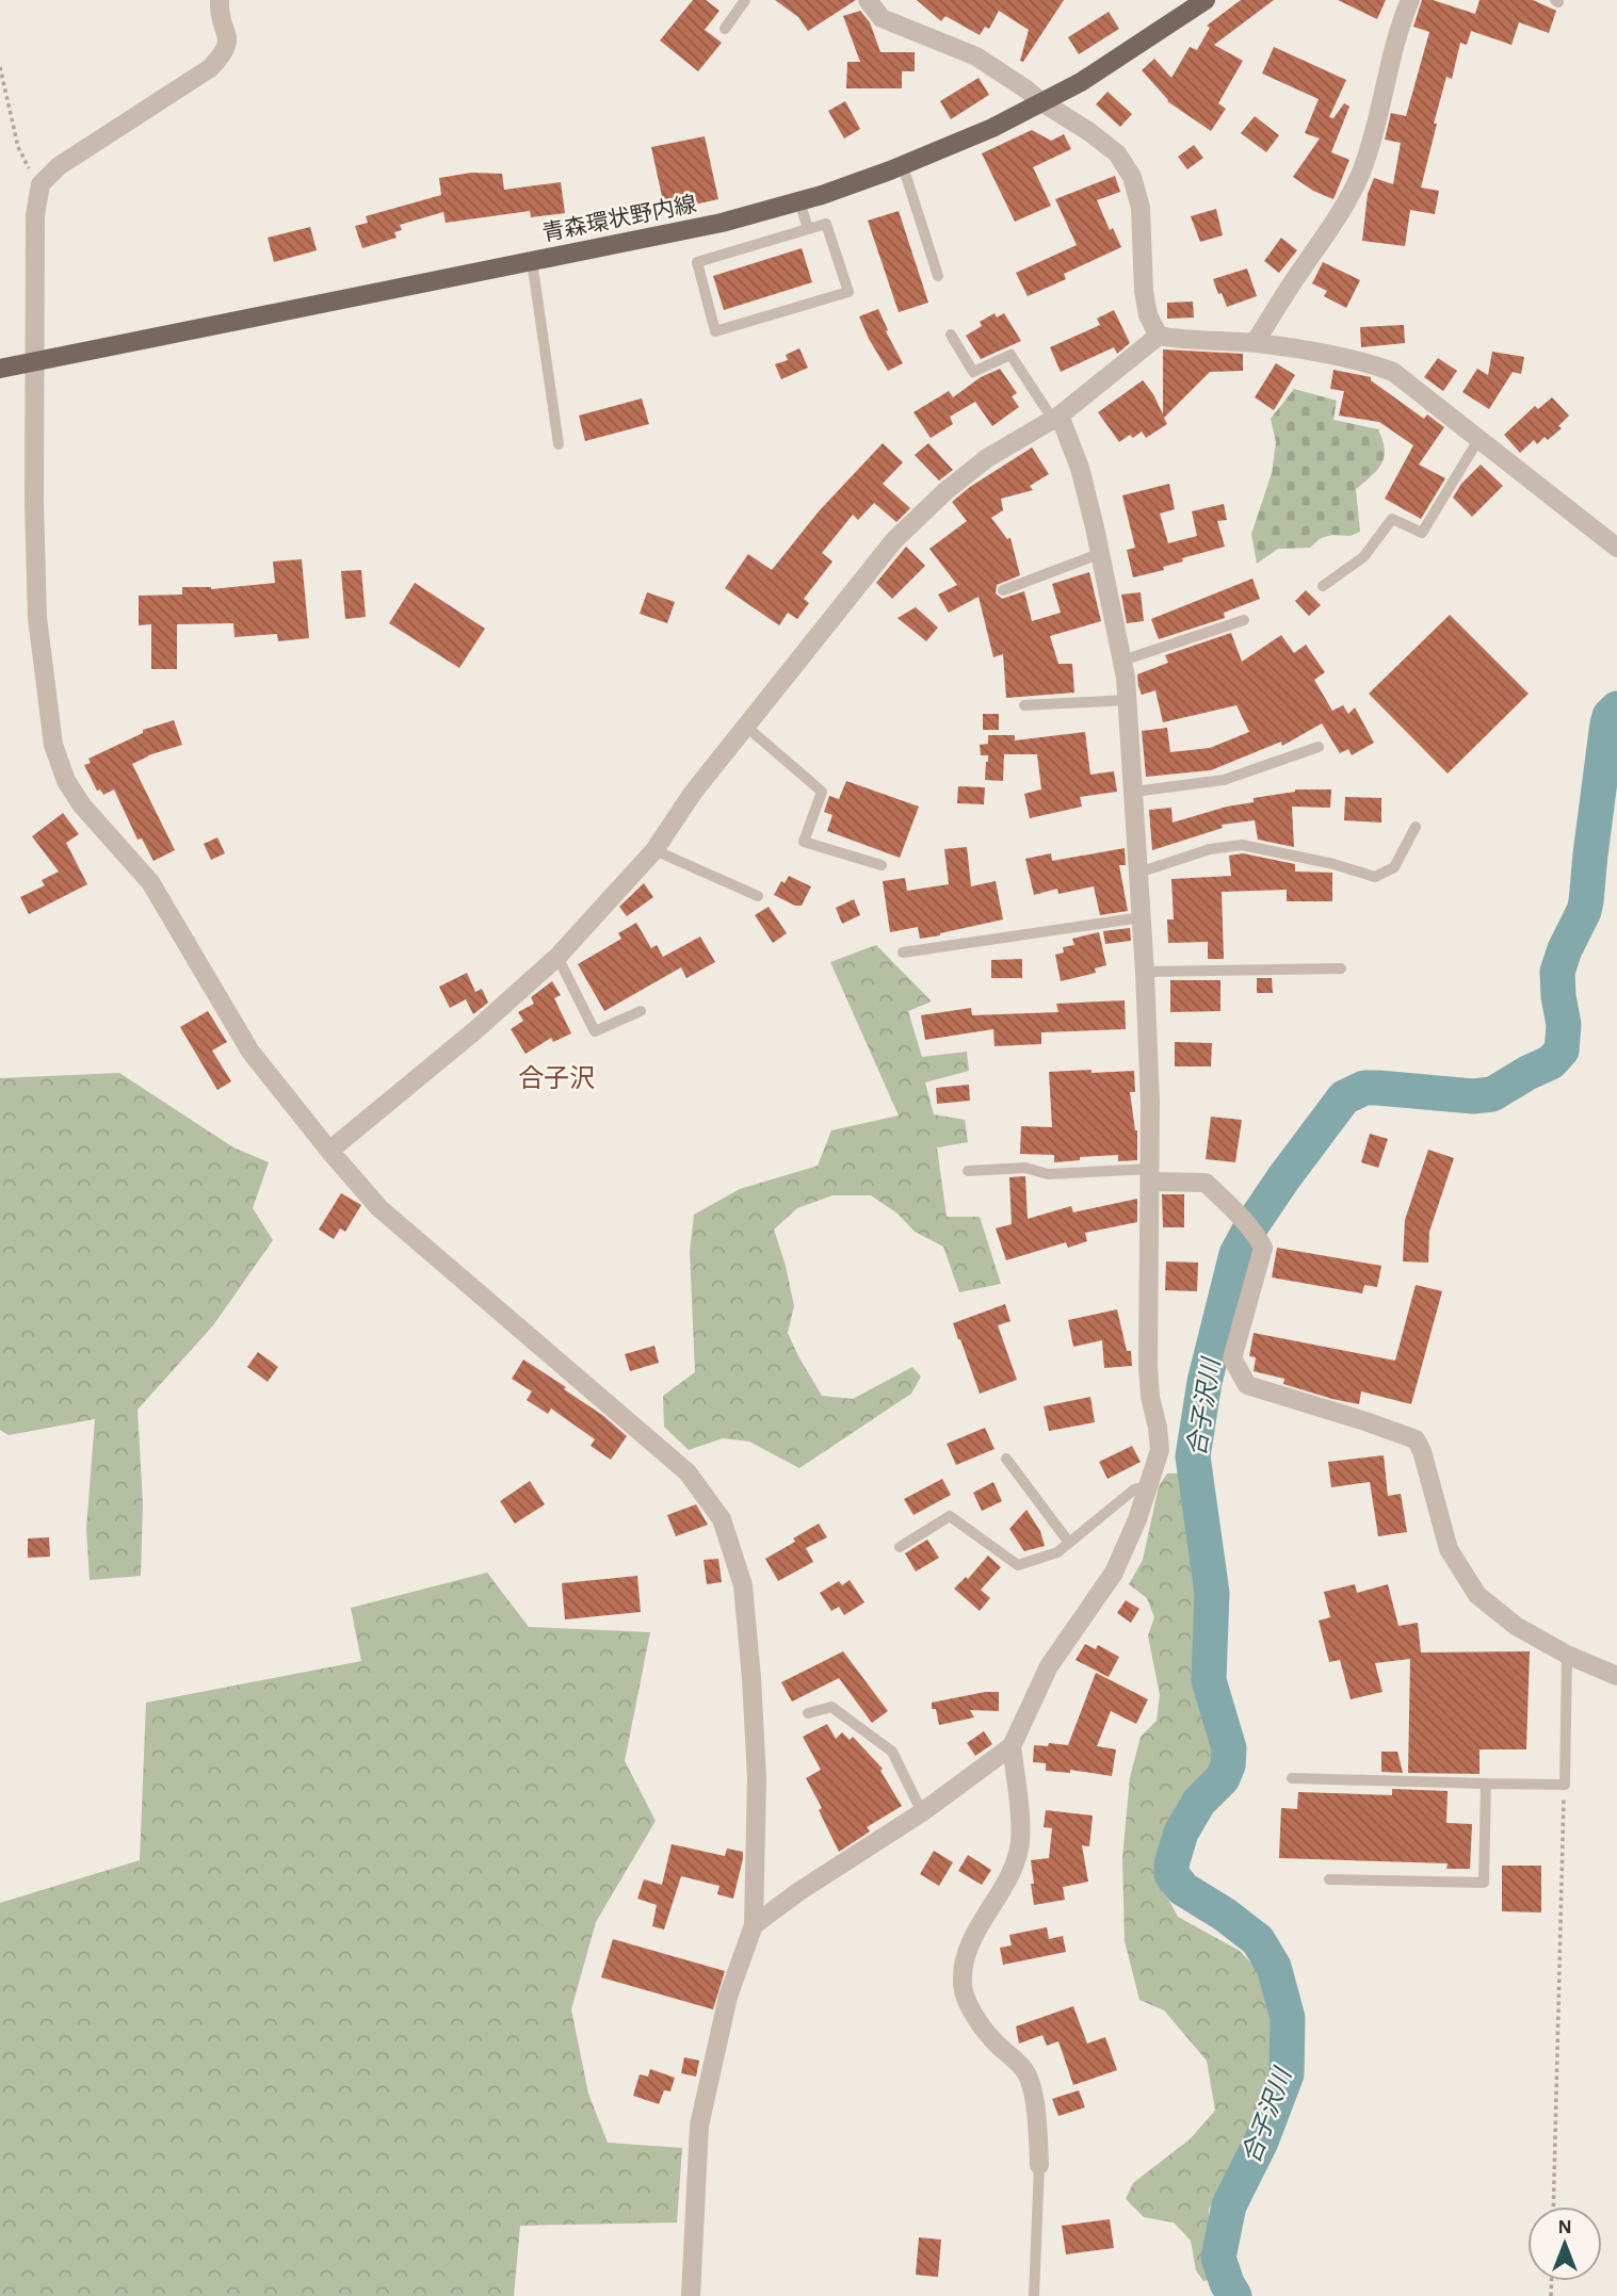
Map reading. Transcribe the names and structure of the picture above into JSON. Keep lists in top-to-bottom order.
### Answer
{
  "streets": {
    "main road": ["青森環状野内線"]
  },
  "districts": ["合子沢"],
  "water": ["合子沢川"],
  "north": "top"
}
